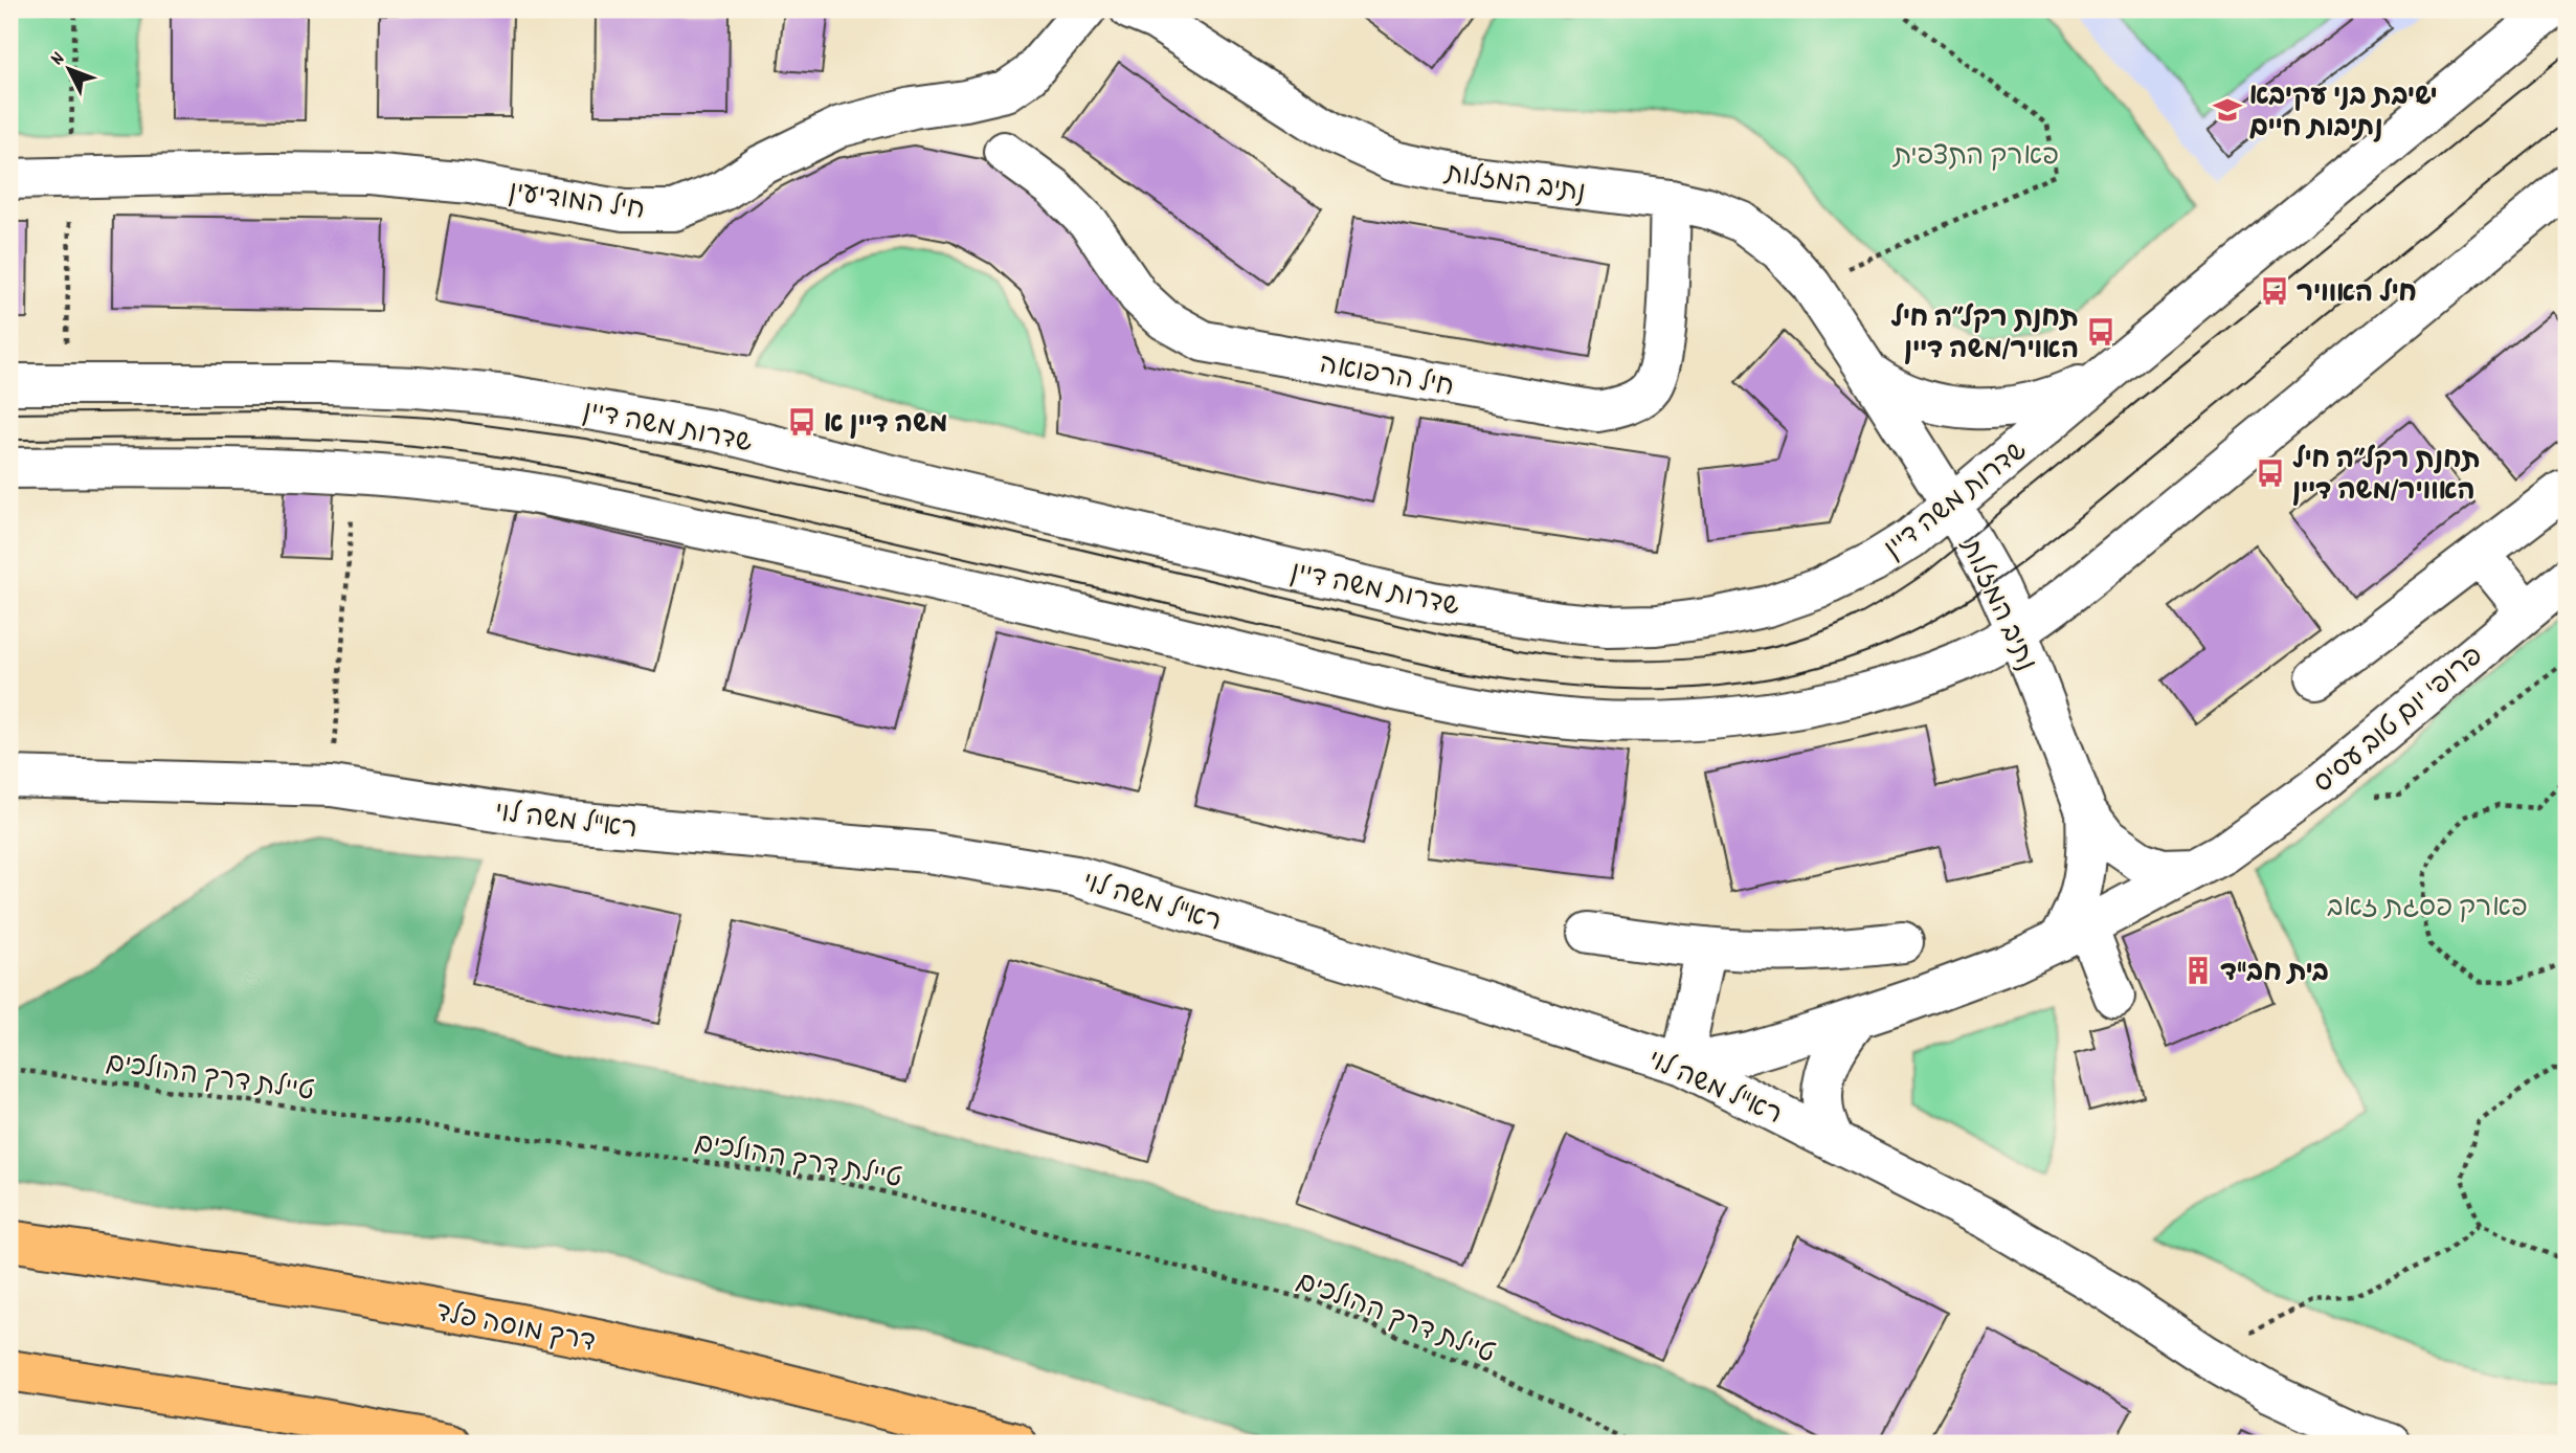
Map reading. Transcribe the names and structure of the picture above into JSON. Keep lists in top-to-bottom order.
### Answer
{
  "streets": {
    "highway": ["דרך מוסה פלד"],
    "street": [
      "נתיב המזלות",
      "חיל המודיעין",
      "חיל הרפואה",
      "שדרות משה דיין",
      "פרופ' יום טוב עסיס",
      "רא\"ל משה לוי"
    ],
    "path": ["טיילת דרך ההולכים"]
  },
  "crossings": [
    ["נתיב המזלות", "חיל הרפואה"],
    ["נתיב המזלות", "שדרות משה דיין"],
    ["נתיב המזלות", "פרופ' יום טוב עסיס"],
    ["פרופ' יום טוב עסיס", "רא\"ל משה לוי"]
  ],
  "parks": ["פארק התצפית", "פארק פסגת זאב"],
  "places": {
    "school or university": ["ישיבת בני עקיבא נתיבות חיים"],
    "bus stop": [
      "חיל האוויר",
      "תחנת רקל״ה חיל האויר/משה דיין",
      "משה דיין א",
      "תחנת רקל״ה חיל האוויר/משה דיין"
    ],
    "building": ["בית חב\"ד"]
  },
  "north": "top left"
}
